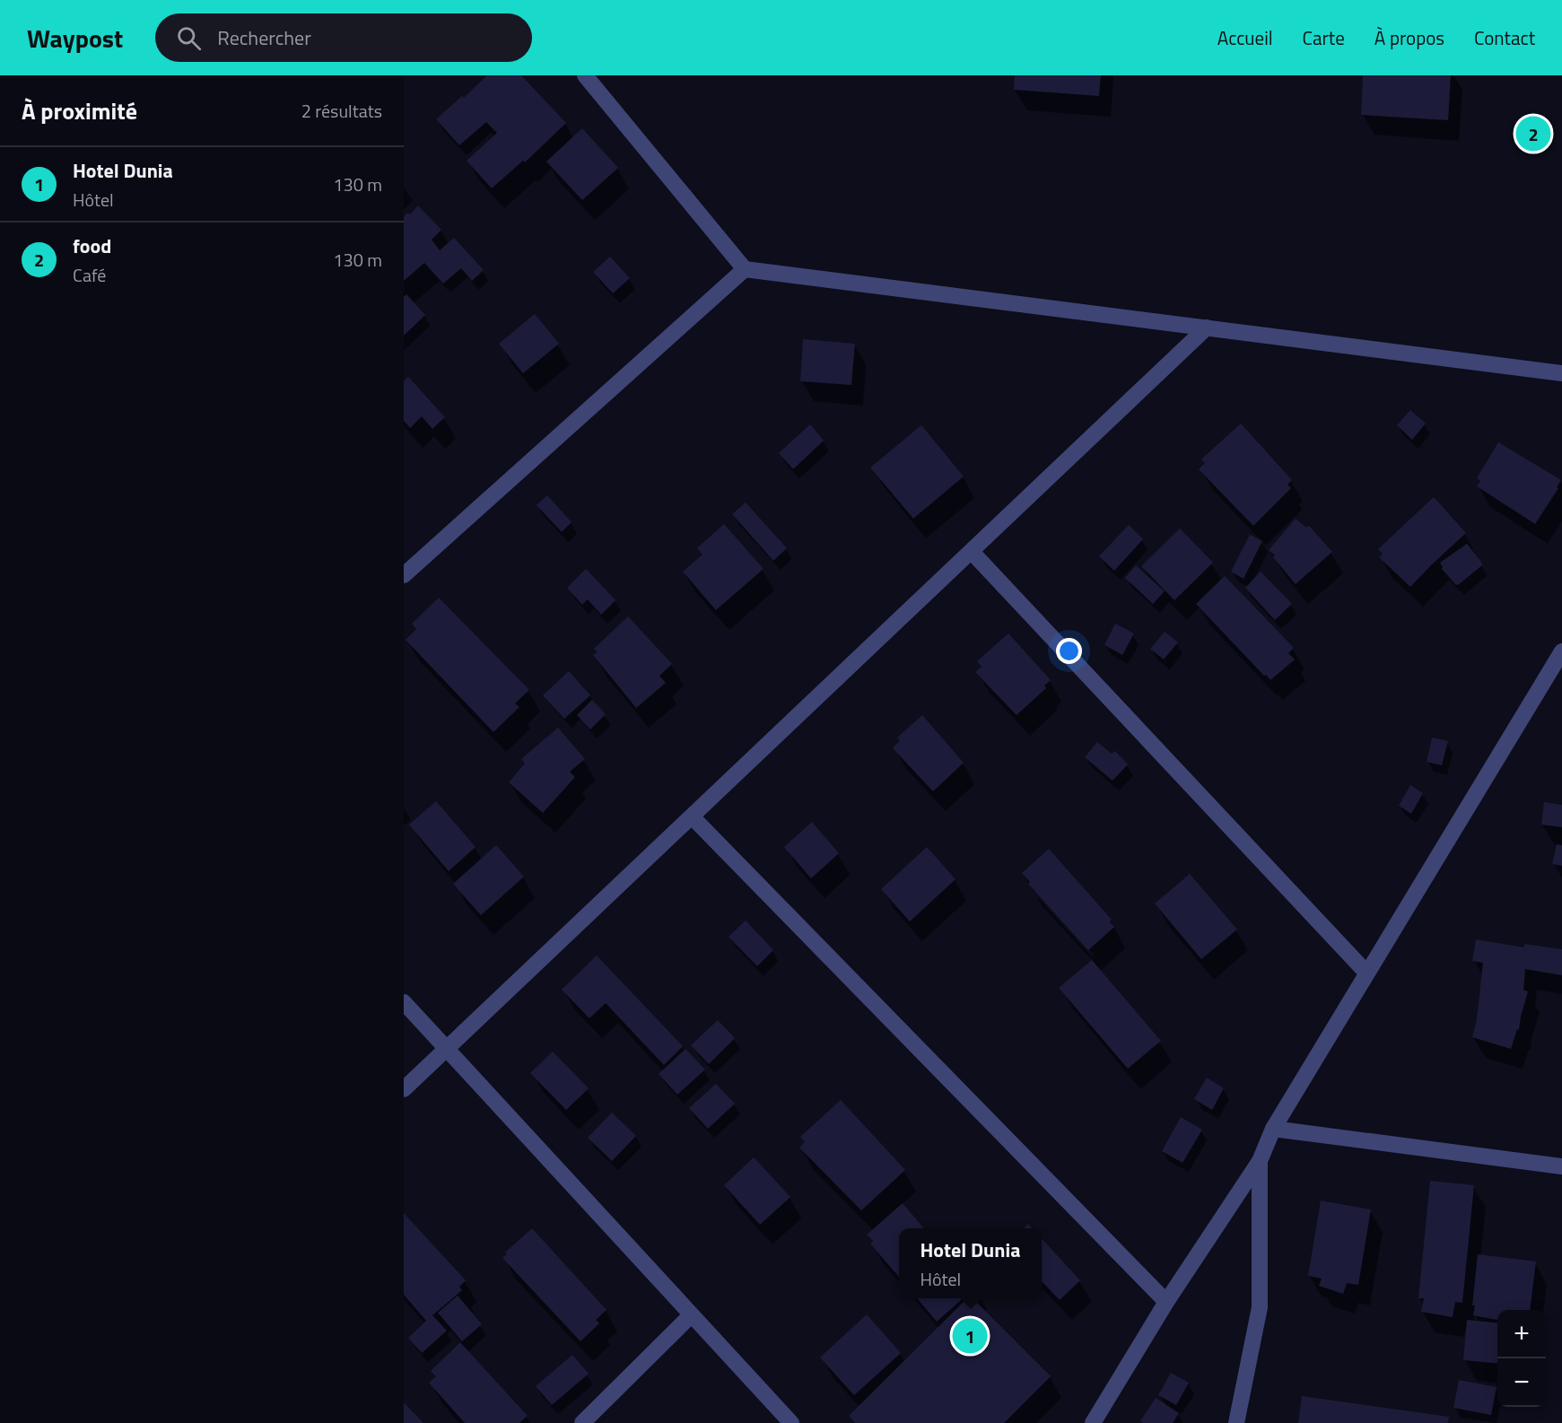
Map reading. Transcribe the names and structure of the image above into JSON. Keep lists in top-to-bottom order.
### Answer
{
  "page": {
    "header": "Waypost",
    "search": "Rechercher",
    "nav": [
      "Accueil",
      "Carte",
      "À propos",
      "Contact"
    ],
    "heading": ["À proximité", "2 résultats"],
    "pins": ["2", "1"],
    "list": [
      {
        "mark": "1",
        "name": "Hotel Dunia",
        "note": "Hôtel",
        "value": "130 m"
      },
      {
        "mark": "2",
        "name": "food",
        "note": "Café",
        "value": "130 m"
      }
    ],
    "popup": ["Hotel Dunia", "Hôtel"],
    "map_buttons": ["+", "−"]
  }
}
